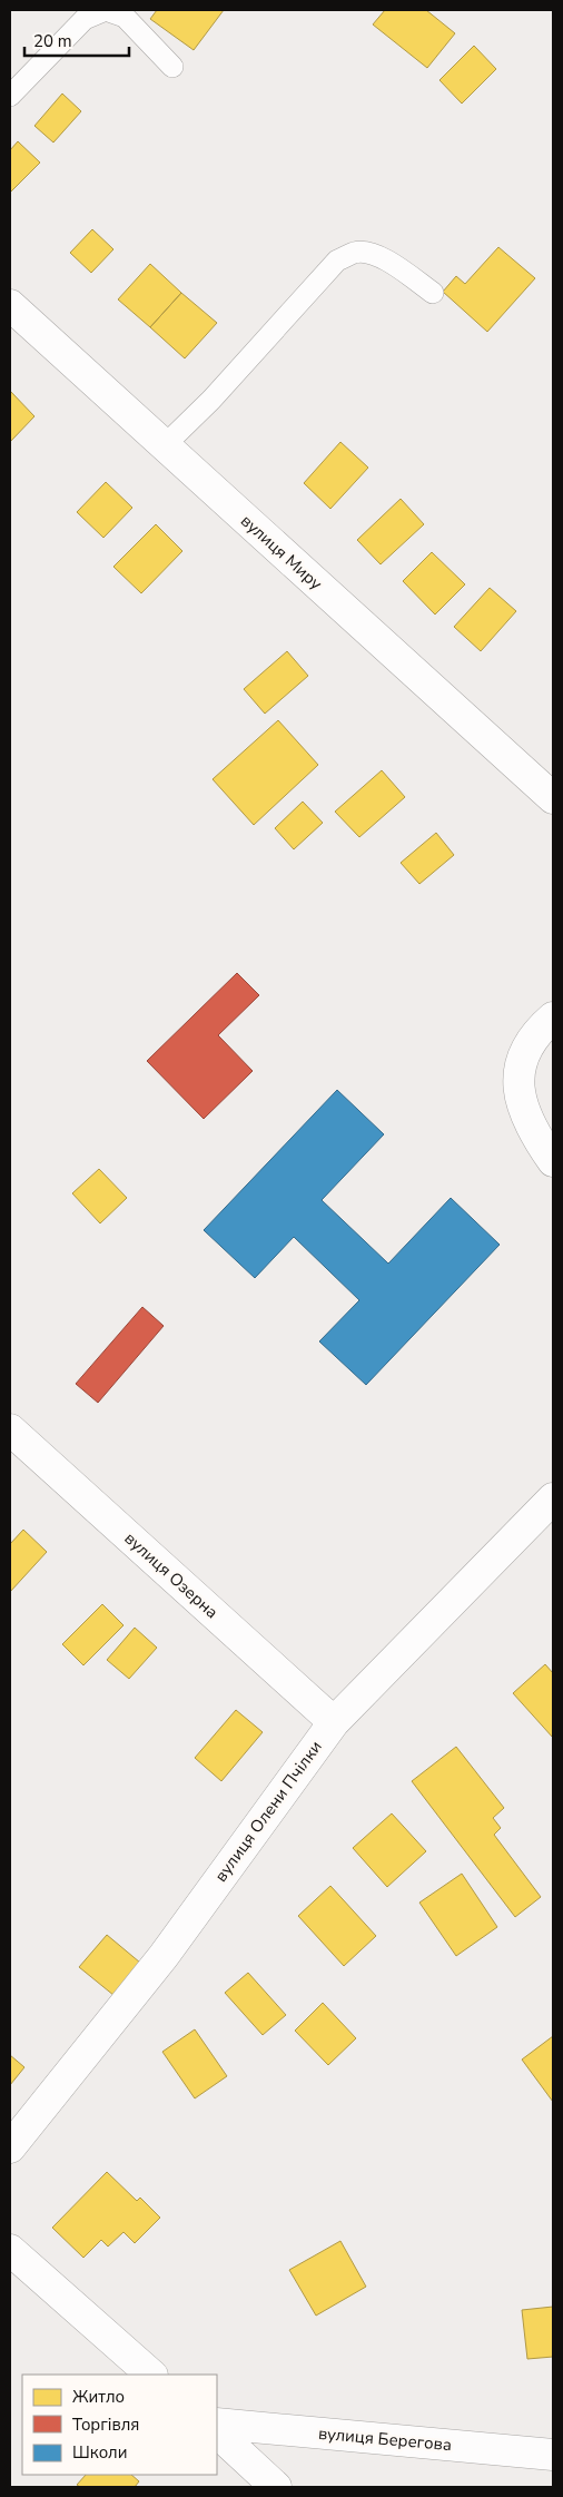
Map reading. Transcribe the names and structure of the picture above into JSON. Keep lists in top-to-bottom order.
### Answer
{
  "streets": {
    "street": [
      "вулиця Миру",
      "вулиця Озерна",
      "вулиця Олени Пчілки",
      "вулиця Берегова"
    ]
  },
  "crossings": [
    ["вулиця Озерна", "вулиця Олени Пчілки"]
  ],
  "legend": ["Житло", "Торгівля", "Школи"],
  "scale_bar": "20 m"
}
